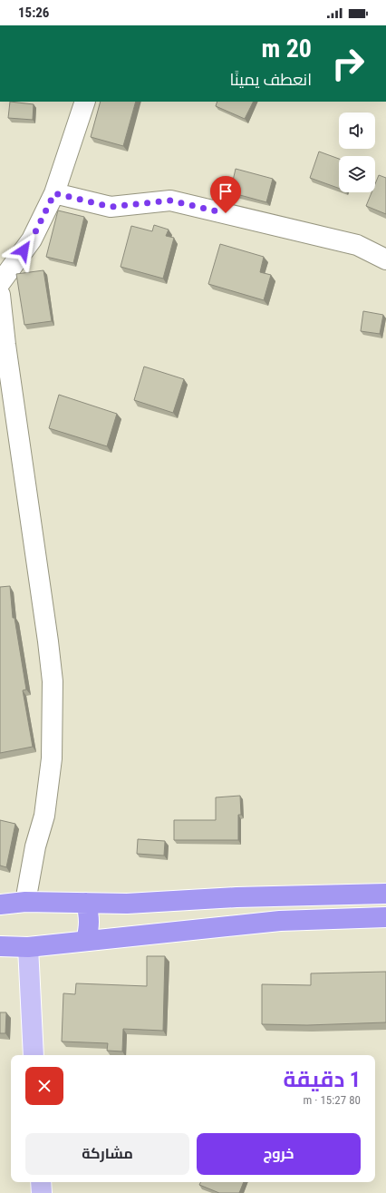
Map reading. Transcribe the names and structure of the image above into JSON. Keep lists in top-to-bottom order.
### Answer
{
  "page": {
    "status": "15:26",
    "turn": ["20 m", "انعطف يمينًا"],
    "heading": ["1 دقيقة", "80 m · 15:27"],
    "buttons": ["خروج", "مشاركة"]
  }
}
